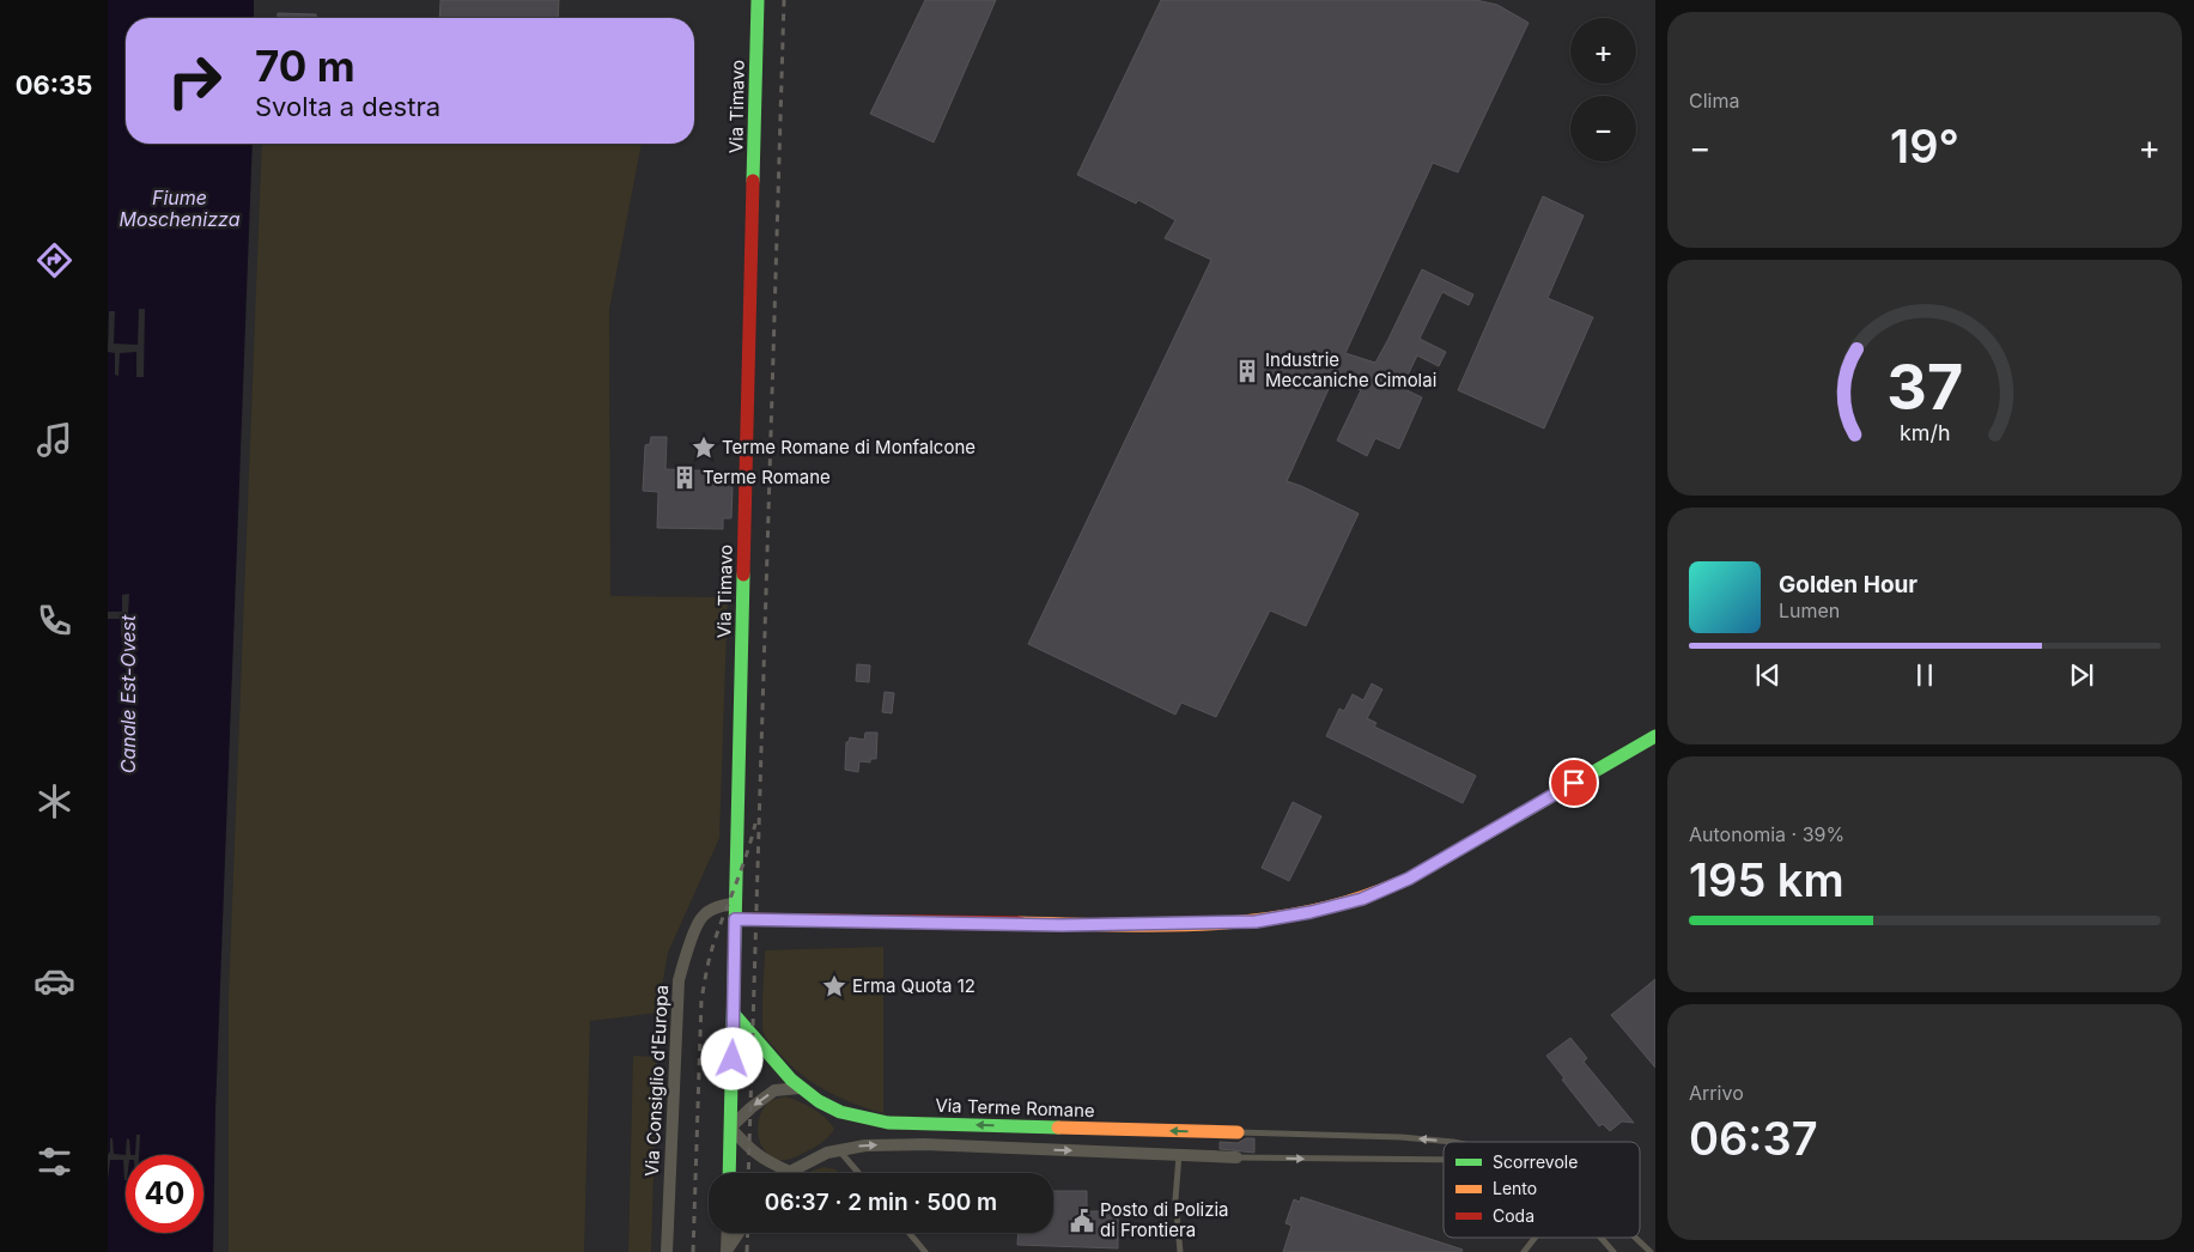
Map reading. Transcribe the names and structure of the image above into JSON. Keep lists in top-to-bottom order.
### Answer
{
  "streets": {
    "street": ["Via Timavo", "Via Consiglio d'Europa", "Via Terme Romane"]
  },
  "crossings": [
    ["Via Timavo", "Via Consiglio d'Europa"],
    ["Via Timavo", "Via Terme Romane"]
  ],
  "water": ["Fiume Moschenizza", "Canale Est-Ovest"],
  "places": {
    "building": ["Industrie Meccaniche Cimolai", "Terme Romane"],
    "place": ["Terme Romane di Monfalcone", "Erma Quota 12"],
    "public building": ["Posto di Polizia di Frontiera"]
  },
  "legend": ["Scorrevole", "Lento", "Coda"],
  "page": {
    "tabs": "06:35",
    "tile": [
      "Clima",
      ["Autonomia · 39%", "195 km"],
      ["Arrivo", "06:37"]
    ],
    "map_buttons": ["+", "−"],
    "turn": ["70 m", "Svolta a destra"],
    "heat": ["−", "19°", "+"],
    "song": ["Golden Hour", "Lumen"],
    "limit": "40",
    "trip": "06:37 · 2 min · 500 m",
    "gauge": ["37", "km/h"]
  }
}
